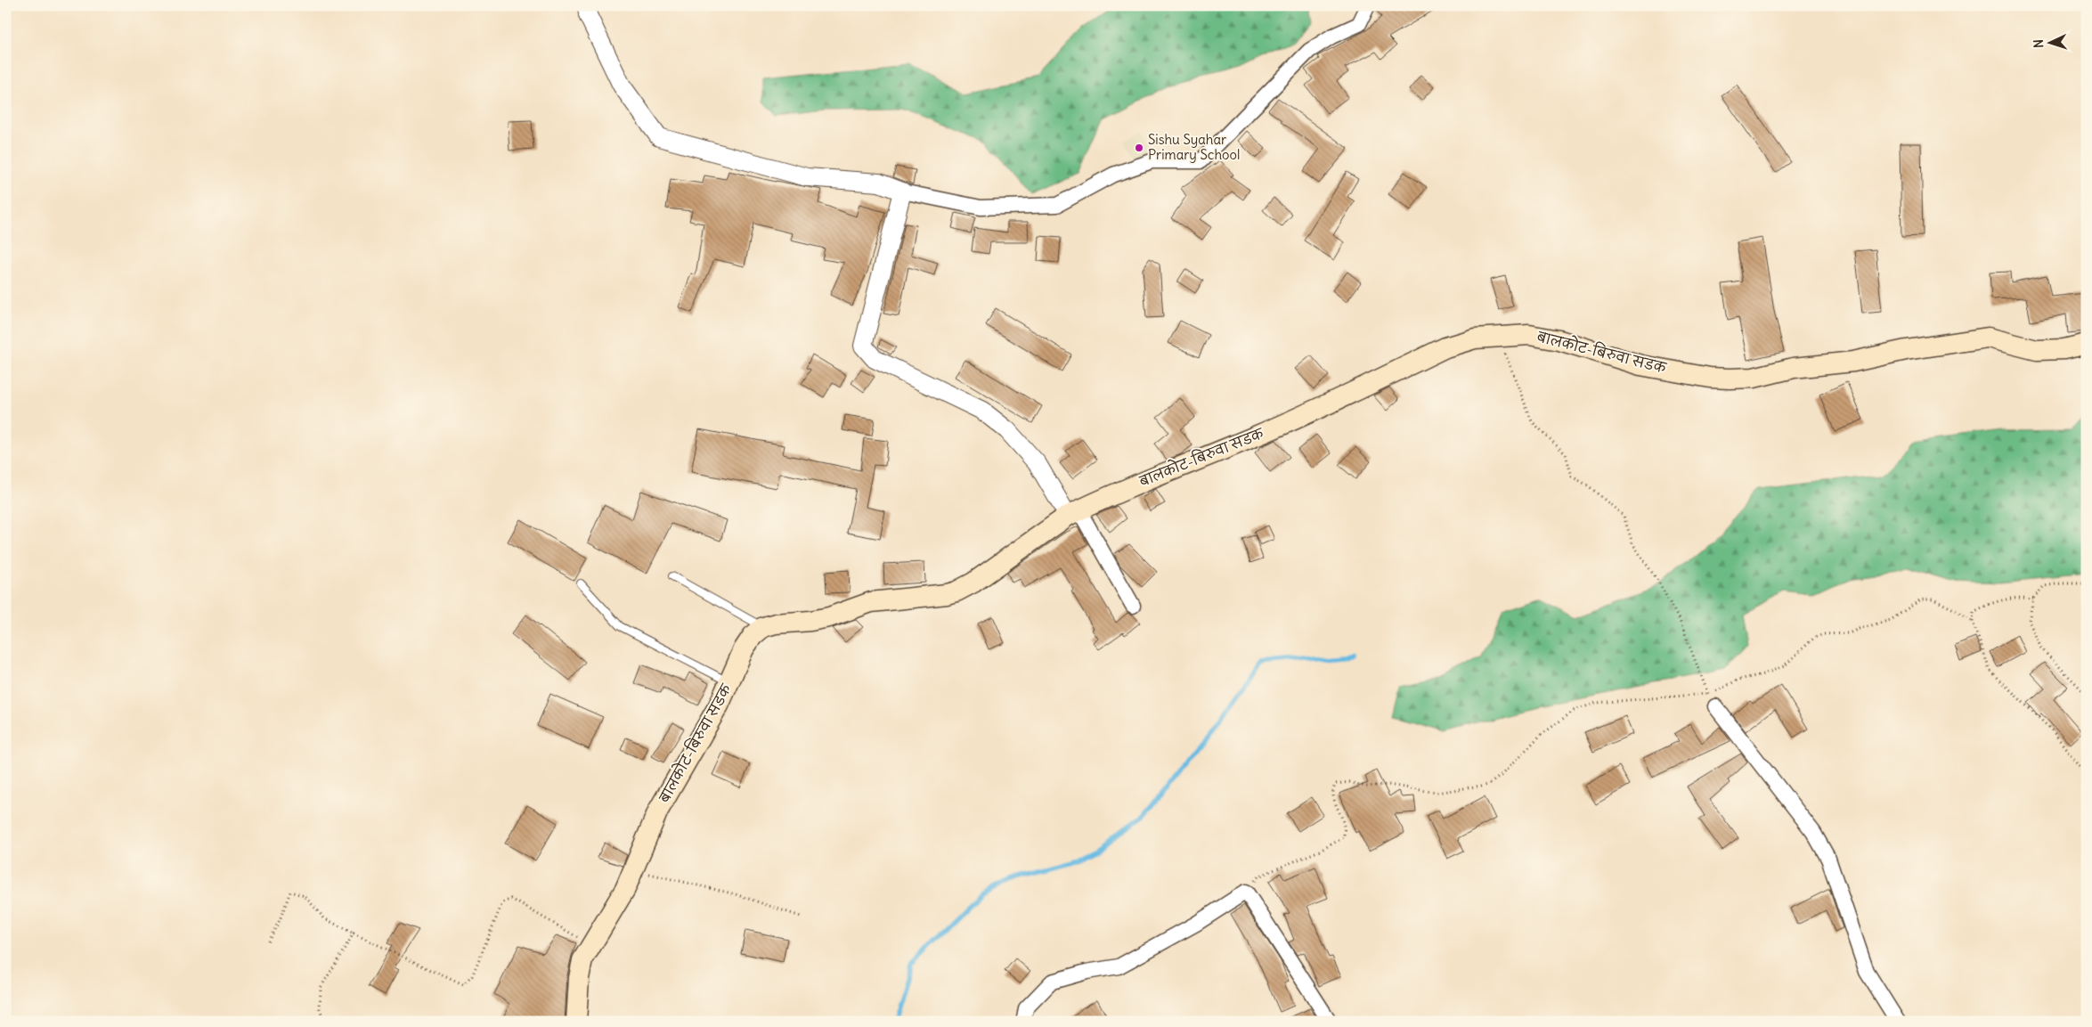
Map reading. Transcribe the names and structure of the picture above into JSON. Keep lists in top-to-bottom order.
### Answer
{
  "streets": {
    "main road": ["बालकोट-बिरुवा सडक"]
  },
  "places": ["Sishu Syahar Primary School"],
  "north": "left"
}
